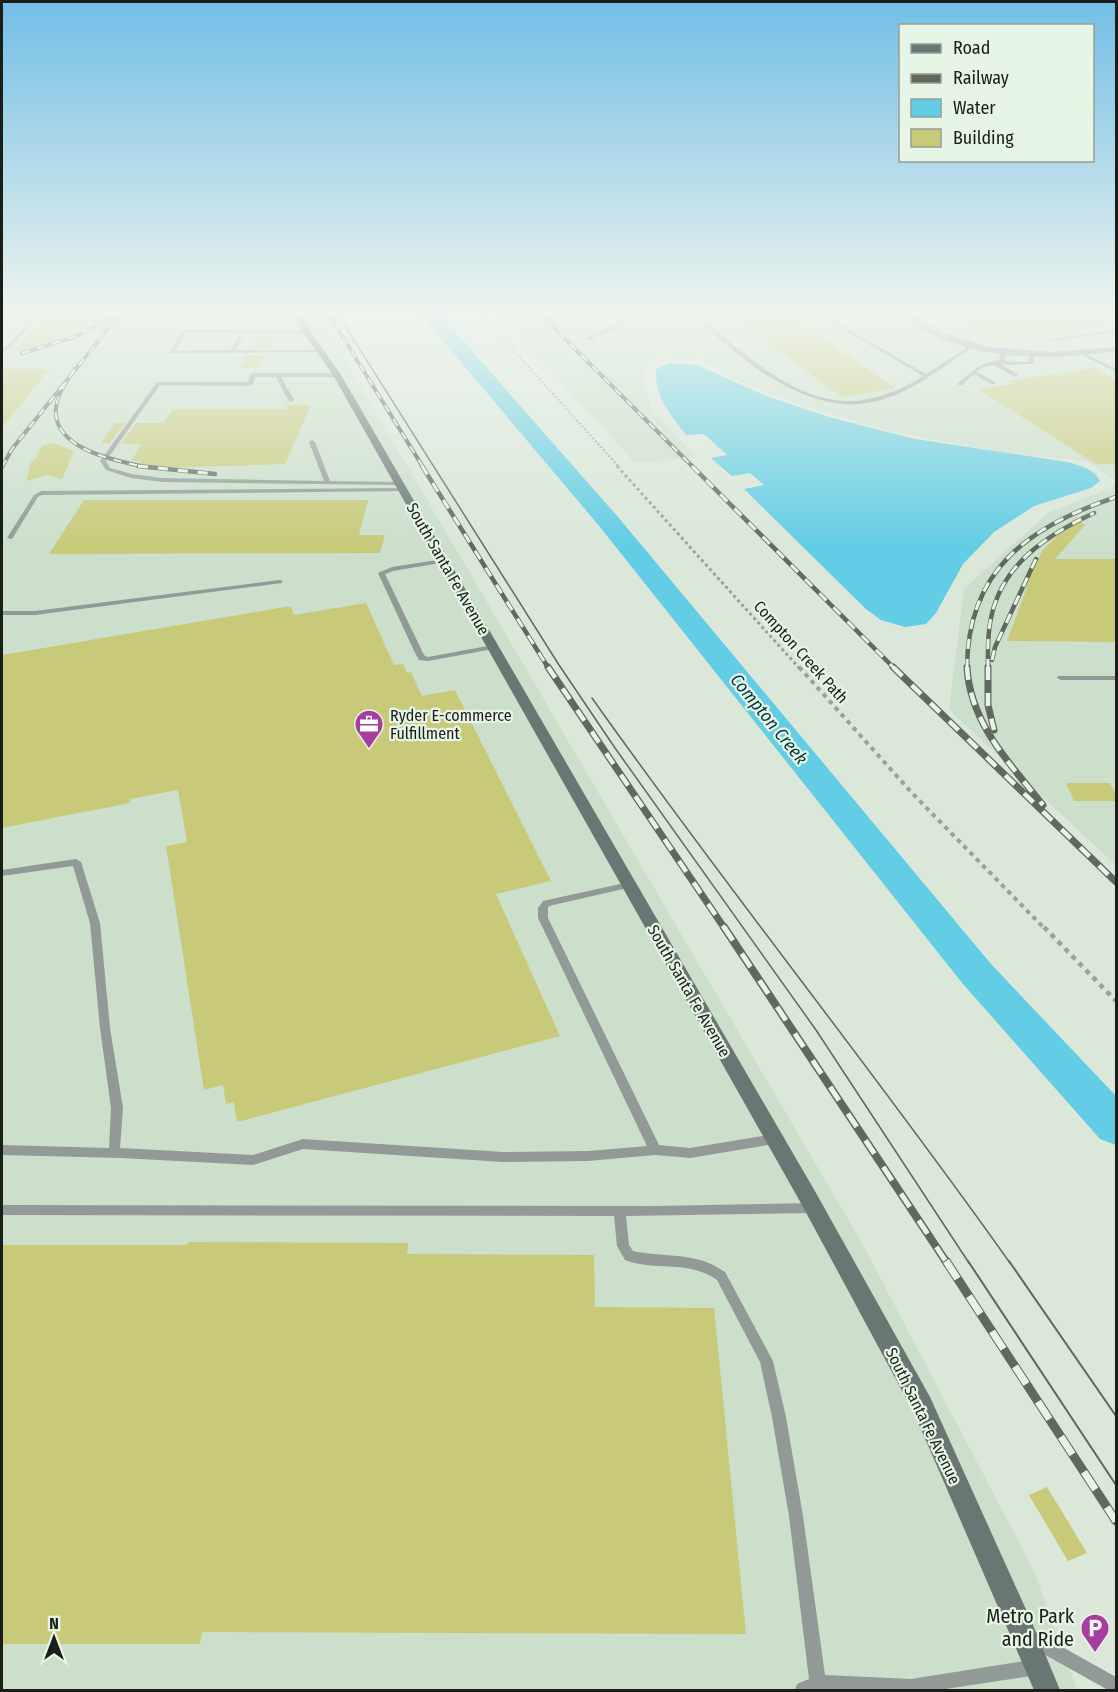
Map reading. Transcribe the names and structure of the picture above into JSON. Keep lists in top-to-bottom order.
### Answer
{
  "streets": {
    "main road": ["South Santa Fe Avenue"],
    "path": ["Compton Creek Path"]
  },
  "water": ["Compton Creek"],
  "places": {
    "office": ["Ryder E-commerce Fulfillment"],
    "parking": ["Metro Park and Ride"]
  },
  "legend": [
    "Road",
    "Railway",
    "Water",
    "Building"
  ],
  "north": "top"
}
